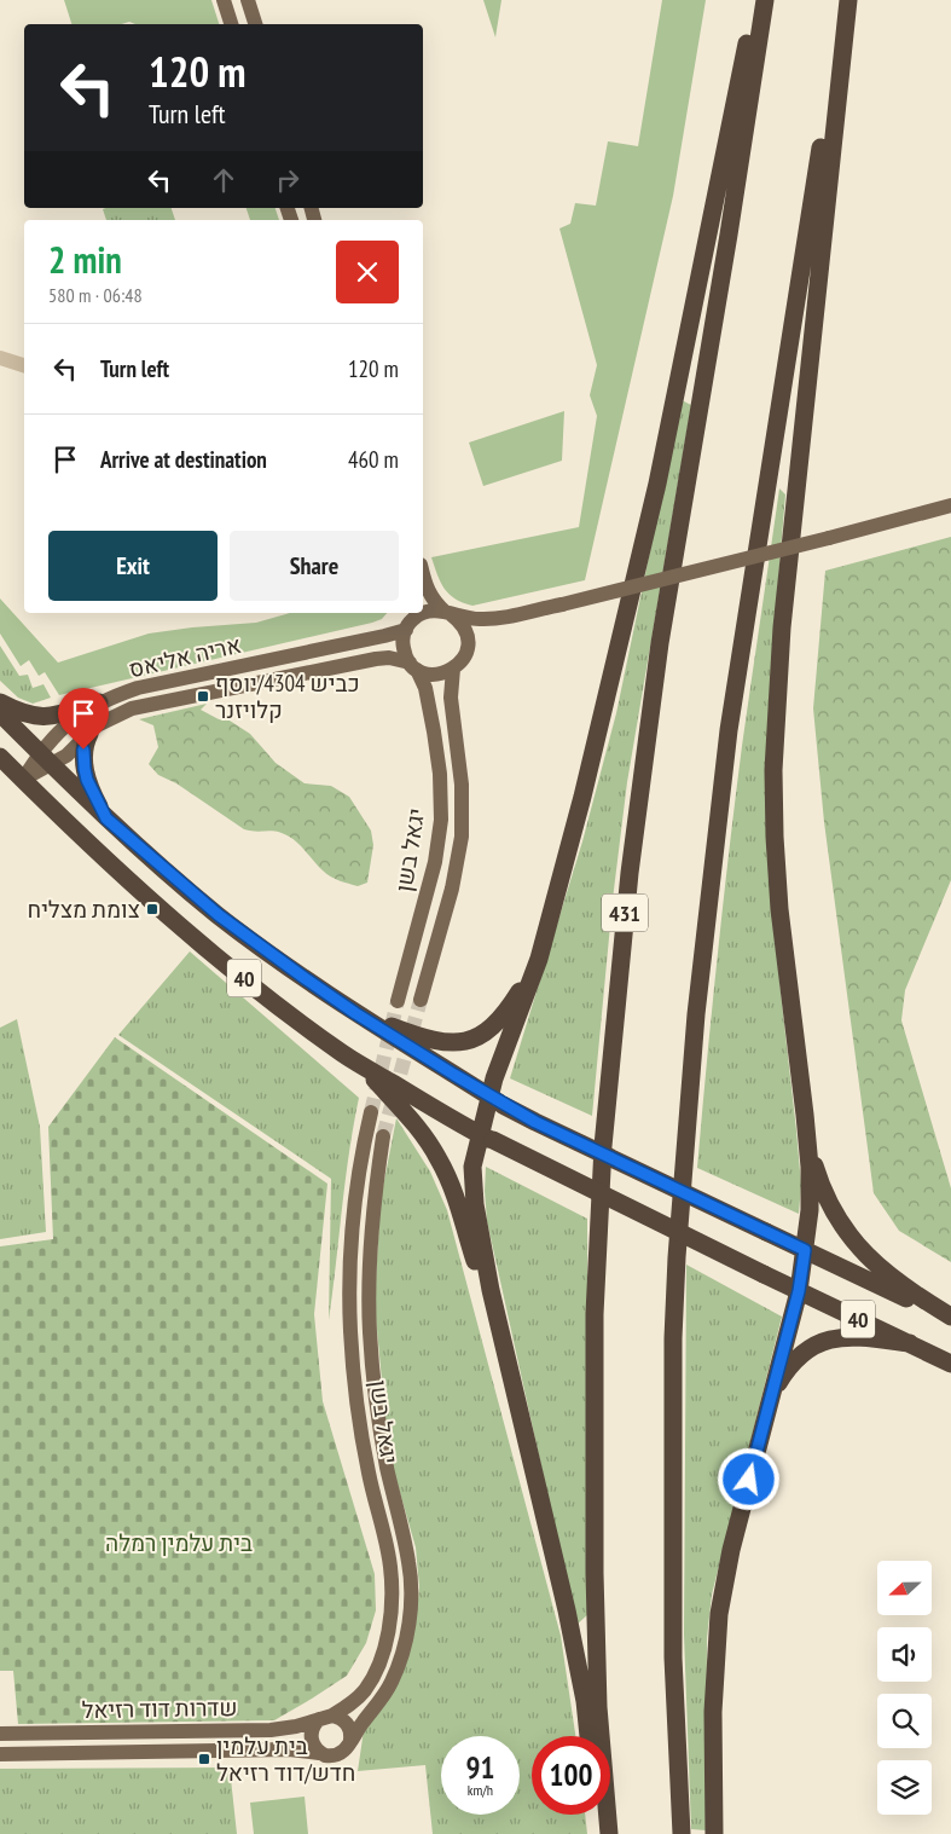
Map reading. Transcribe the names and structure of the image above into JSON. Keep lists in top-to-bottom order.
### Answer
{
  "streets": {
    "highway": ["431", "40"],
    "main road": ["אריה אליאס", "יגאל בשן", "שדרות דוד רזיאל"]
  },
  "crossings": [
    ["אריה אליאס", "יגאל בשן"],
    ["אריה אליאס", "40"],
    ["יגאל בשן", "שדרות דוד רזיאל"]
  ],
  "parks": ["בית עלמין רמלה"],
  "places": {
    "transit": ["כביש 4304/יוסף קלויזנר", "צומת מצליח", "בית עלמין חדש/דוד רזיאל"]
  },
  "north": "left",
  "page": {
    "turn": ["120 m", "Turn left"],
    "heading": ["2 min", "580 m · 06:48"],
    "list": [
      {
        "name": "Turn left",
        "value": "120 m"
      },
      {
        "name": "Arrive at destination",
        "value": "460 m"
      }
    ],
    "buttons": ["Exit", "Share"],
    "speed": "91 km/h",
    "limit": "100"
  }
}
